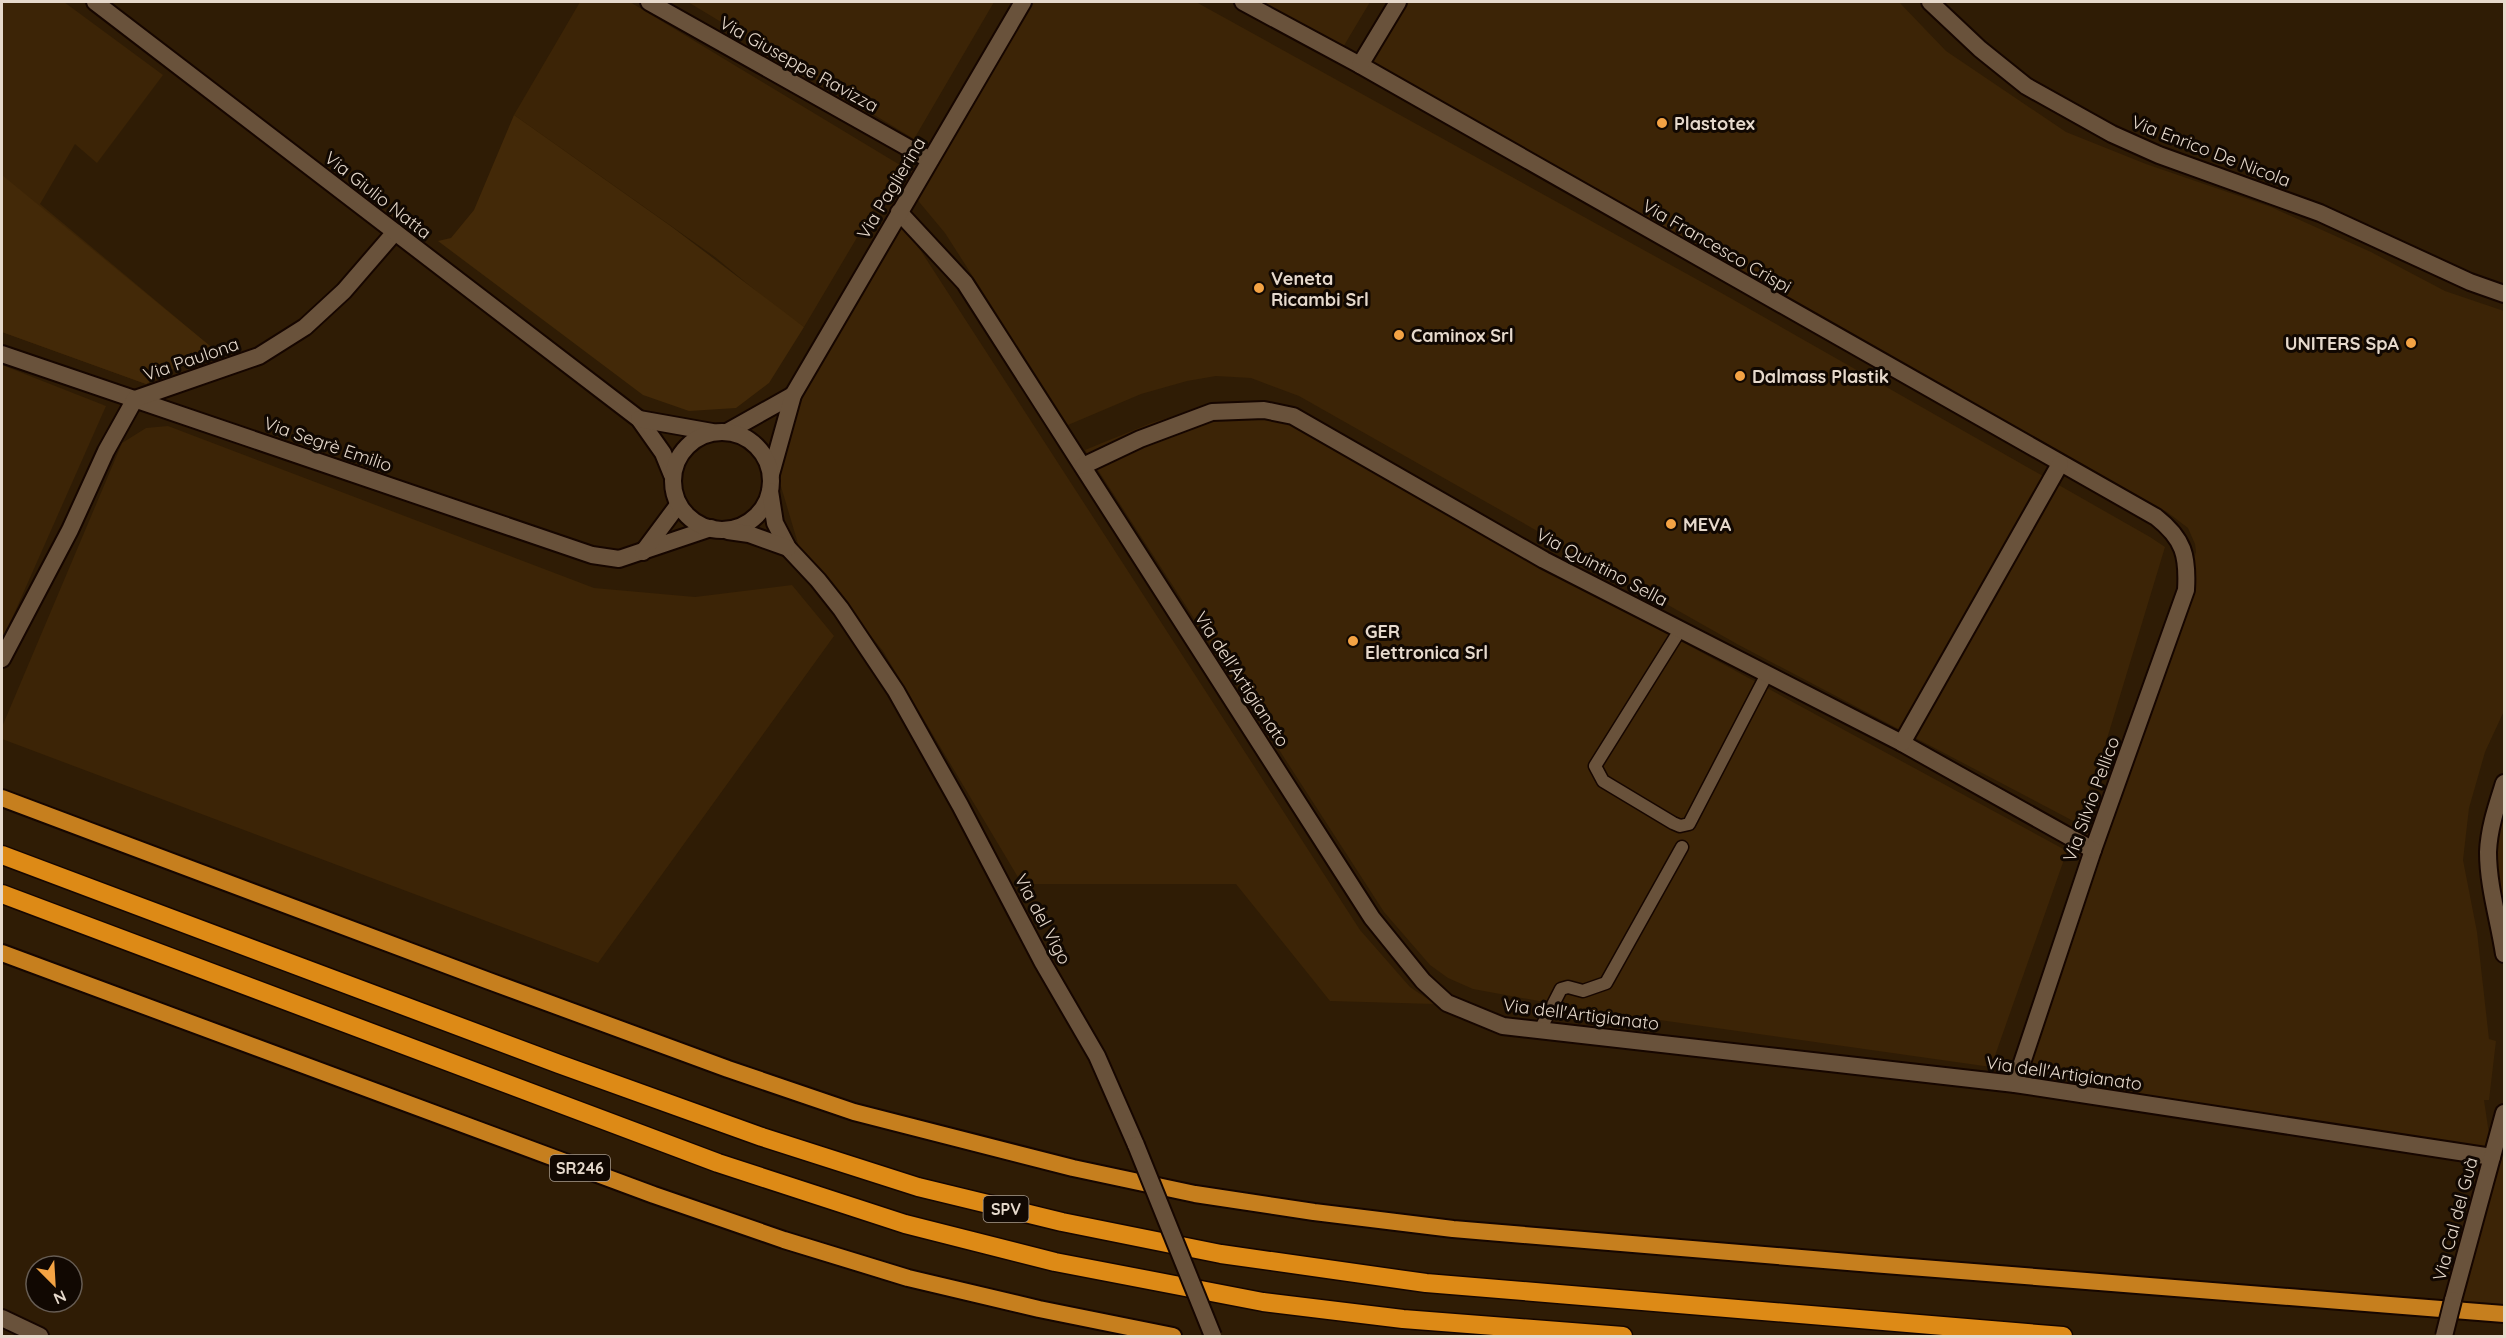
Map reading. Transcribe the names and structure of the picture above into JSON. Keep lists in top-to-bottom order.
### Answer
{
  "streets": {
    "highway": ["SR246", "SPV"],
    "street": [
      "Via Giuseppe Ravizza",
      "Via Enrico De Nicola",
      "Via Paglierina",
      "Via Giulio Natta",
      "Via Francesco Crispi",
      "Via Paulona",
      "Via Segrè Emilio",
      "Via Quintino Sella",
      "Via dell'Artigianato",
      "Via Silvio Pellico",
      "Via del Vigo",
      "Via Cal del Guà"
    ]
  },
  "crossings": [
    ["Via Giuseppe Ravizza", "Via Paglierina"],
    ["Via Paglierina", "Via Giulio Natta"],
    ["Via Paglierina", "Via Segrè Emilio"],
    ["Via Paglierina", "Via dell'Artigianato"],
    ["Via Paglierina", "Via del Vigo"],
    ["Via Giulio Natta", "Via Paulona"],
    ["Via Giulio Natta", "Via Segrè Emilio"],
    ["Via Giulio Natta", "Via del Vigo"],
    ["Via Francesco Crispi", "Via Silvio Pellico"],
    ["Via Paulona", "Via Segrè Emilio"],
    ["Via Segrè Emilio", "Via del Vigo"],
    ["Via Quintino Sella", "Via dell'Artigianato"],
    ["Via Quintino Sella", "Via Silvio Pellico"],
    ["Via dell'Artigianato", "Via Silvio Pellico"],
    ["Via dell'Artigianato", "Via Cal del Guà"]
  ],
  "places": [
    "Plastotex",
    "Veneta Ricambi Srl",
    "Caminox Srl",
    "UNITERS SpA",
    "Dalmass Plastik",
    "MEVA",
    "GER Elettronica Srl"
  ],
  "north": "bottom right"
}
